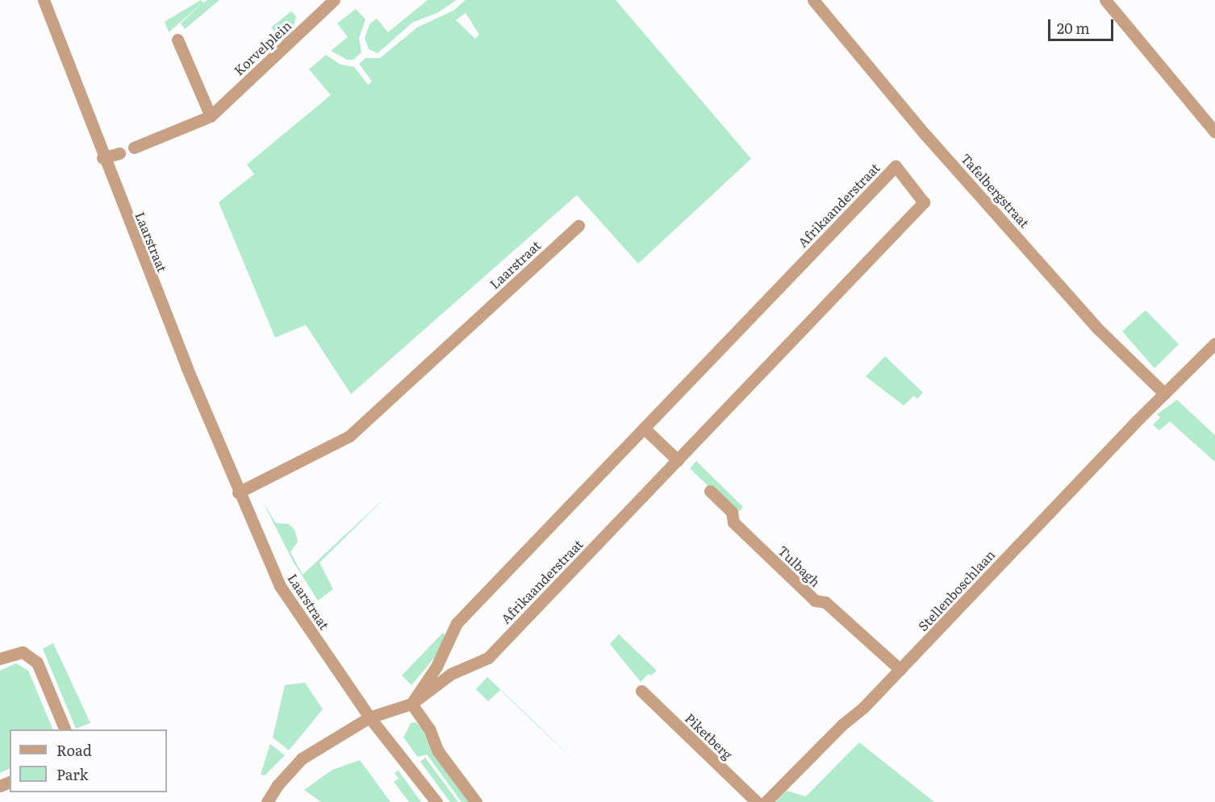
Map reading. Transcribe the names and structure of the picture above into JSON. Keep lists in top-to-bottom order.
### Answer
{
  "streets": {
    "street": [
      "Korvelplein",
      "Tafelbergstraat",
      "Afrikaanderstraat",
      "Laarstraat",
      "Tulbagh",
      "Stellenboschlaan",
      "Piketberg"
    ]
  },
  "crossings": [
    ["Tafelbergstraat", "Stellenboschlaan"],
    ["Afrikaanderstraat", "Laarstraat"],
    ["Tulbagh", "Stellenboschlaan"]
  ],
  "legend": ["Road", "Park"],
  "scale_bar": "20 m"
}
